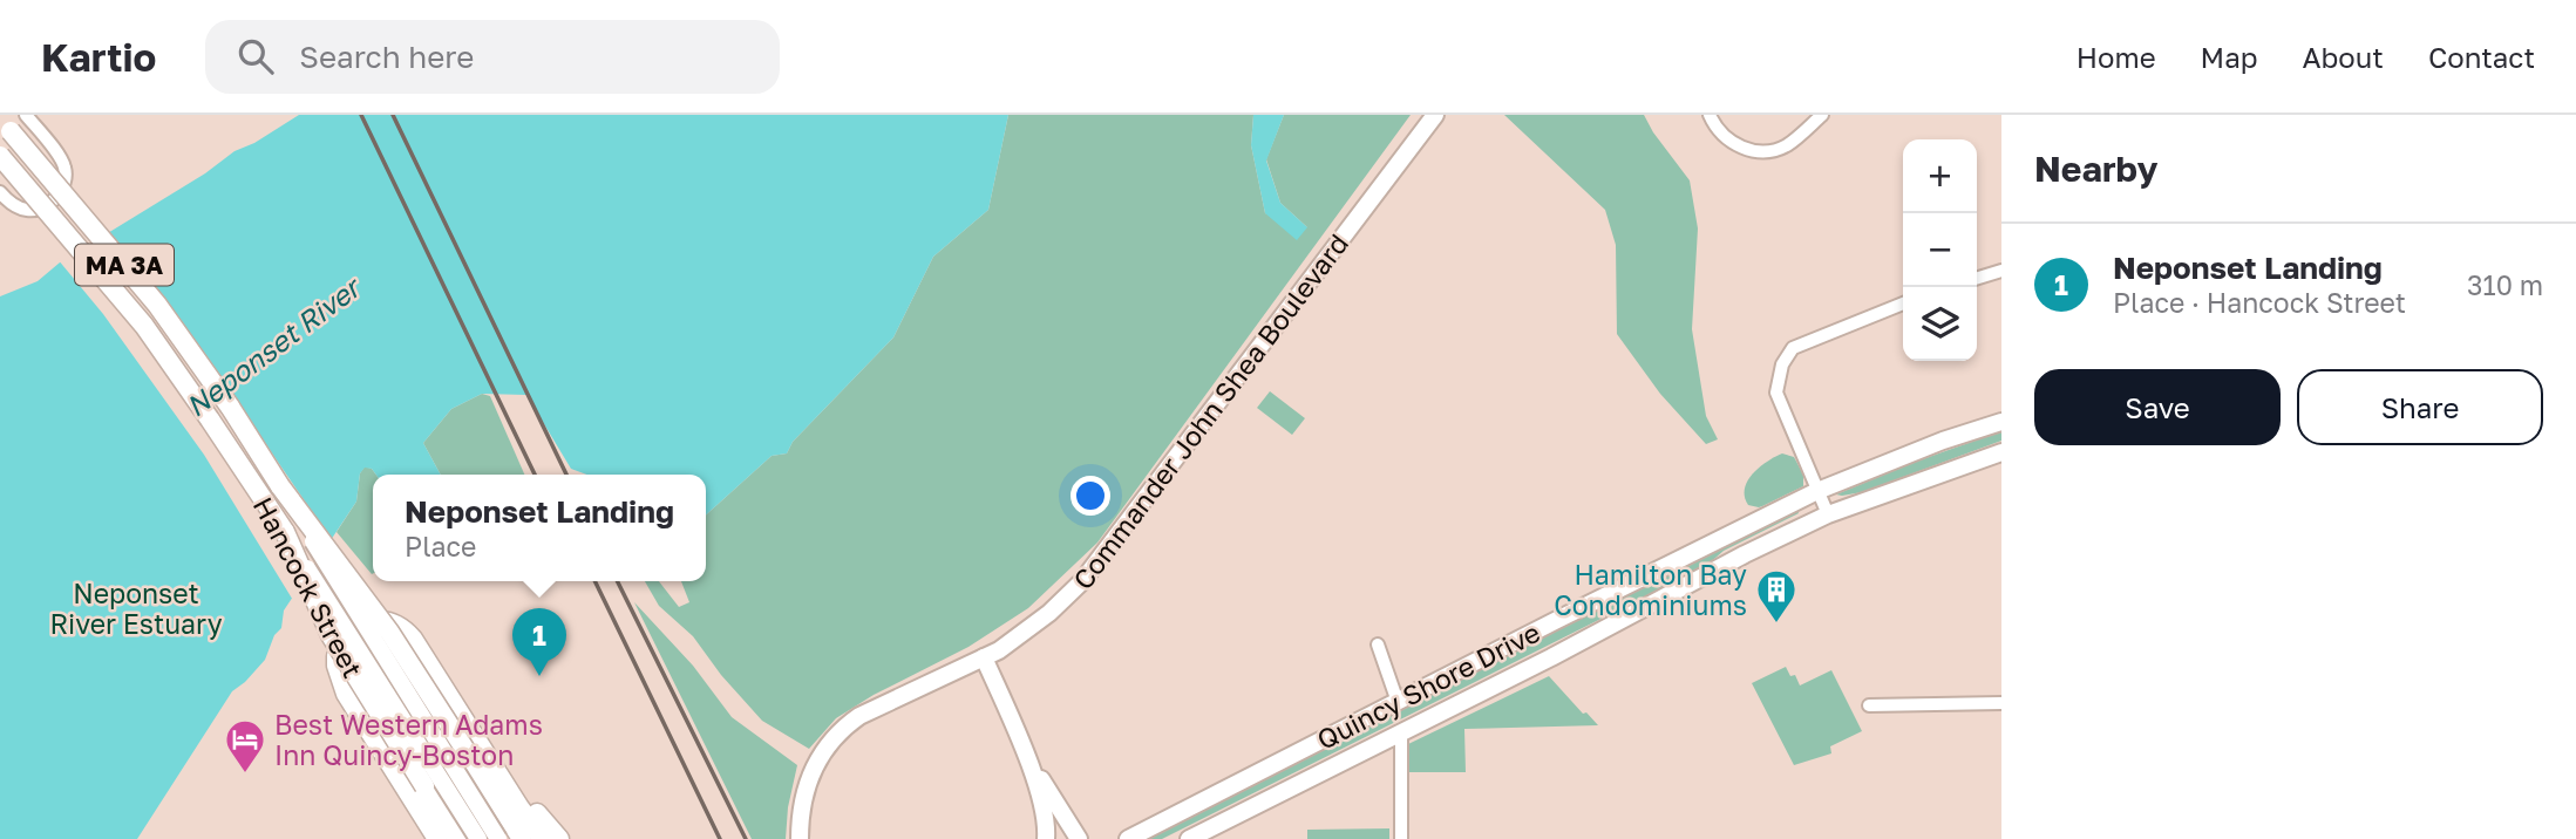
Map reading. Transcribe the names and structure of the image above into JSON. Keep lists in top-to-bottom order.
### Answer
{
  "streets": {
    "main road": [
      "MA 3A",
      "Commander John Shea Boulevard",
      "Hancock Street",
      "Quincy Shore Drive"
    ]
  },
  "water": ["Neponset River"],
  "parks": ["Neponset River Estuary"],
  "places": {
    "building": ["Hamilton Bay Condominiums"],
    "hotel": ["Best Western Adams Inn Quincy-Boston"]
  },
  "page": {
    "header": "Kartio",
    "search": "Search here",
    "nav": [
      "Home",
      "Map",
      "About",
      "Contact"
    ],
    "heading": "Nearby",
    "map_buttons": ["+", "−"],
    "list": [
      {
        "mark": "1",
        "name": "Neponset Landing",
        "note": "Place · Hancock Street",
        "value": "310 m"
      }
    ],
    "buttons": ["Save", "Share"],
    "popup": ["Neponset Landing", "Place"],
    "pins": "1"
  }
}
